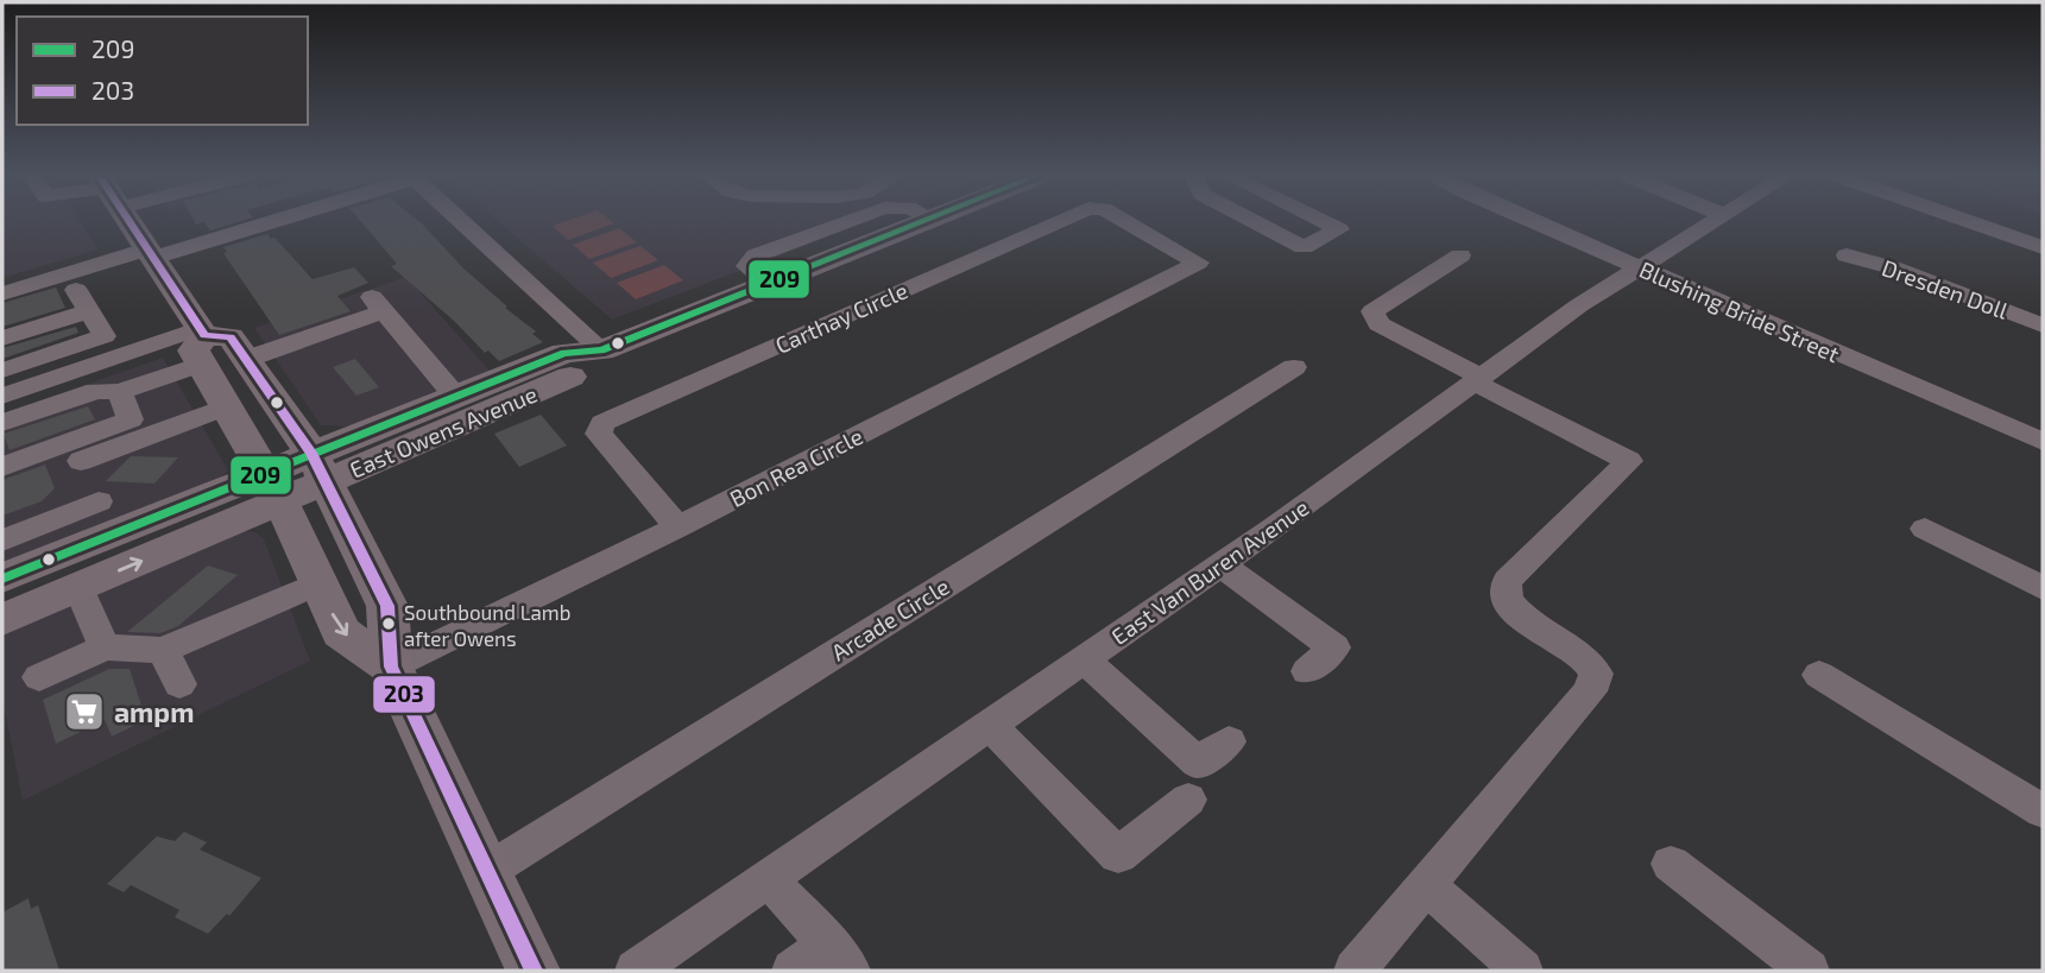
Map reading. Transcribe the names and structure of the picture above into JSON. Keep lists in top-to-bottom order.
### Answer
{
  "streets": {
    "main road": ["East Owens Avenue"],
    "street": [
      "Dresden Doll",
      "Blushing Bride Street",
      "Carthay Circle",
      "Bon Rea Circle",
      "East Van Buren Avenue",
      "Arcade Circle"
    ]
  },
  "crossings": [
    ["Blushing Bride Street", "East Van Buren Avenue"],
    ["Carthay Circle", "Bon Rea Circle"]
  ],
  "places": {
    "other": ["Southbound Lamb after Owens"],
    "supermarket": ["ampm"]
  },
  "lines": ["transit line 209", "transit line 203"],
  "legend": ["209", "203"]
}
